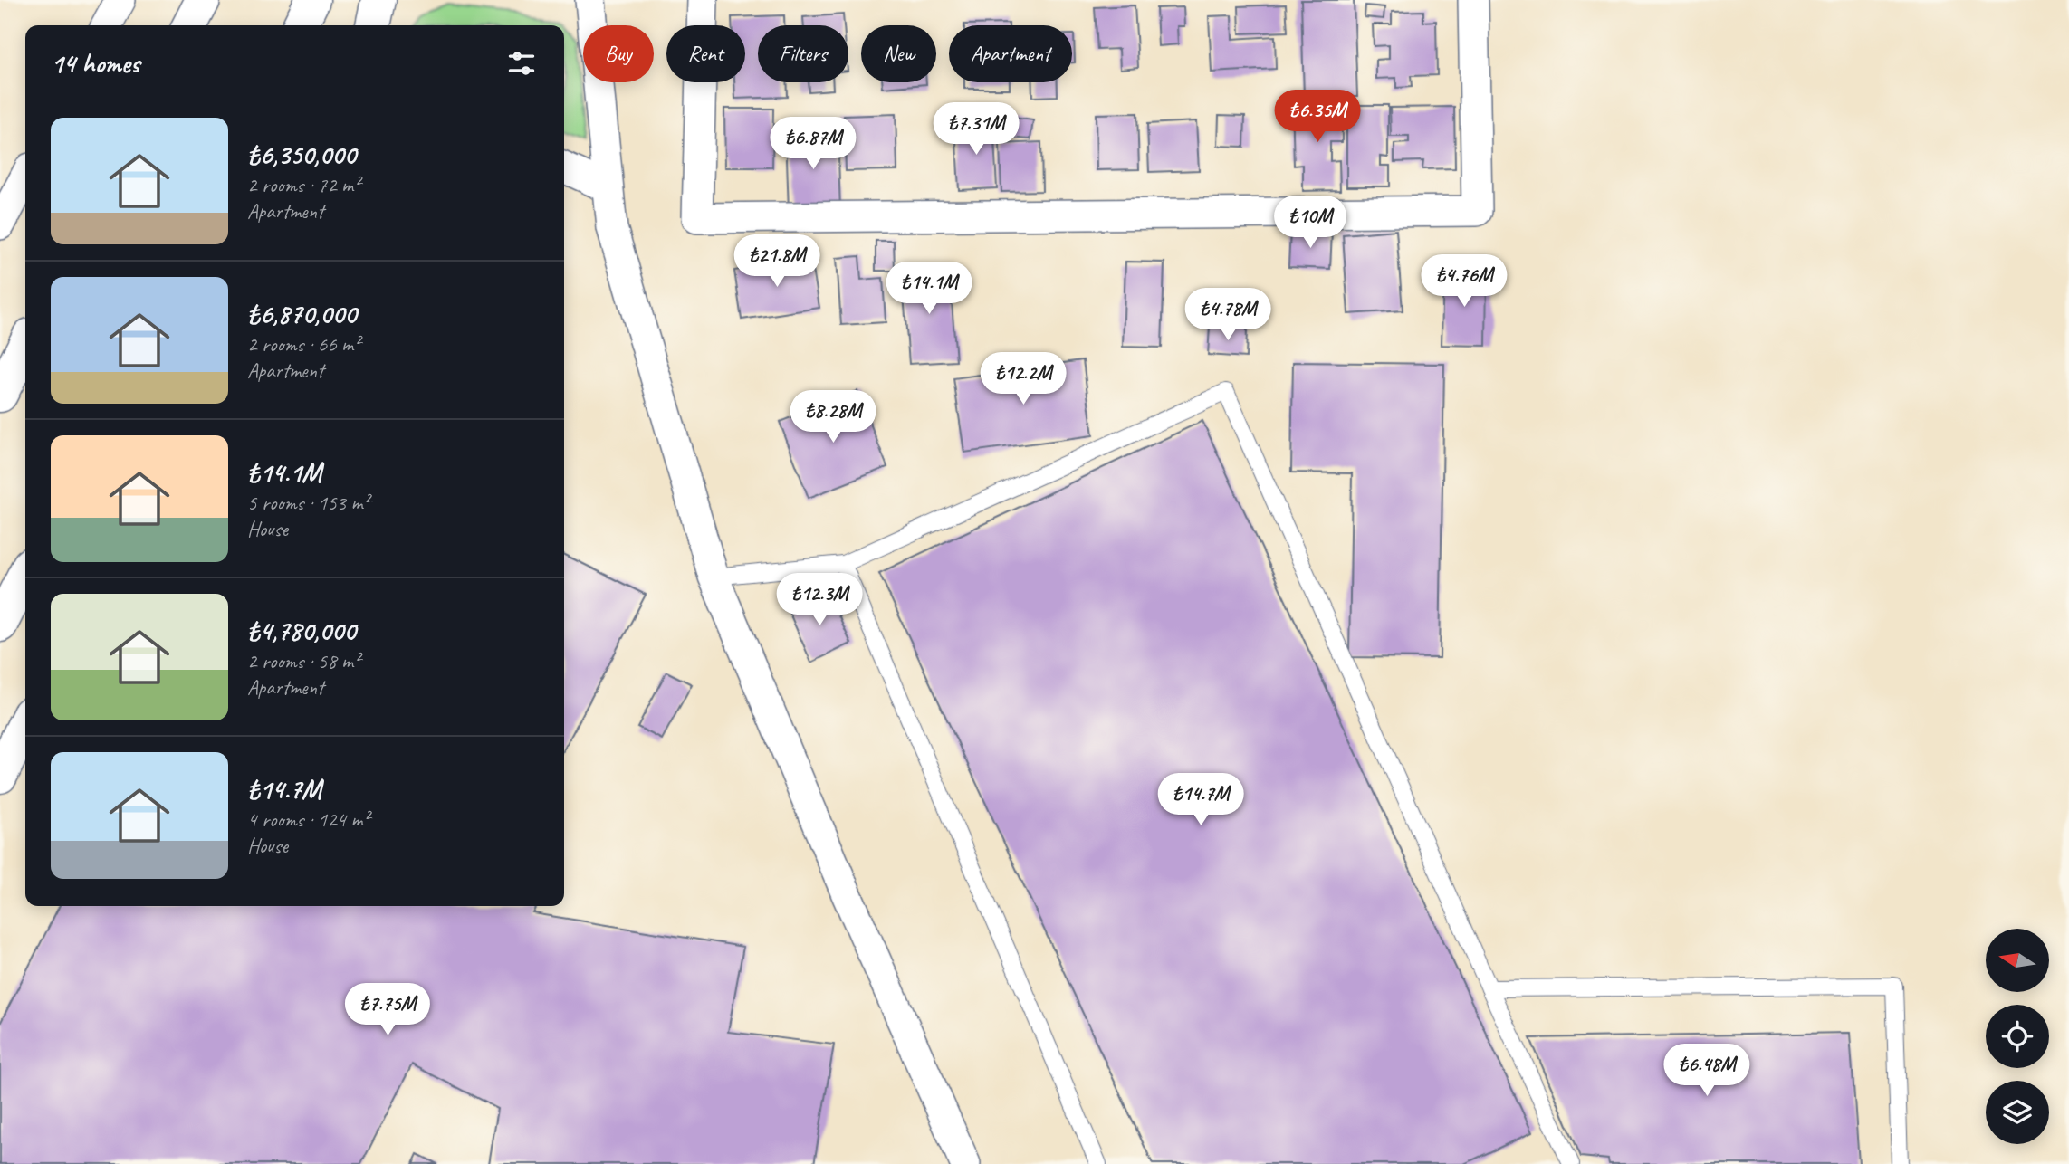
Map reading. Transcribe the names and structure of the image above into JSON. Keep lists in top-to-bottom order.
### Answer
{
  "north": "left",
  "page": {
    "chip": [
      "Buy",
      "Rent",
      "Filters",
      "New",
      "Apartment"
    ],
    "heading": "14 homes",
    "price": [
      "₺6.35M",
      "₺7.31M",
      "₺6.87M",
      "₺10M",
      "₺21.8M",
      "₺4.76M",
      "₺14.1M",
      "₺4.78M",
      "₺12.2M",
      "₺8.28M",
      "₺12.3M",
      "₺14.7M",
      "₺7.75M",
      "₺6.48M"
    ],
    "list": [
      {
        "name": "₺6,350,000",
        "note": "2 rooms · 72 m² · Apartment"
      },
      {
        "name": "₺6,870,000",
        "note": "2 rooms · 66 m² · Apartment"
      },
      {
        "name": "₺14.1M",
        "note": "5 rooms · 153 m² · House"
      },
      {
        "name": "₺4,780,000",
        "note": "2 rooms · 58 m² · Apartment"
      },
      {
        "name": "₺14.7M",
        "note": "4 rooms · 124 m² · House"
      }
    ]
  }
}
